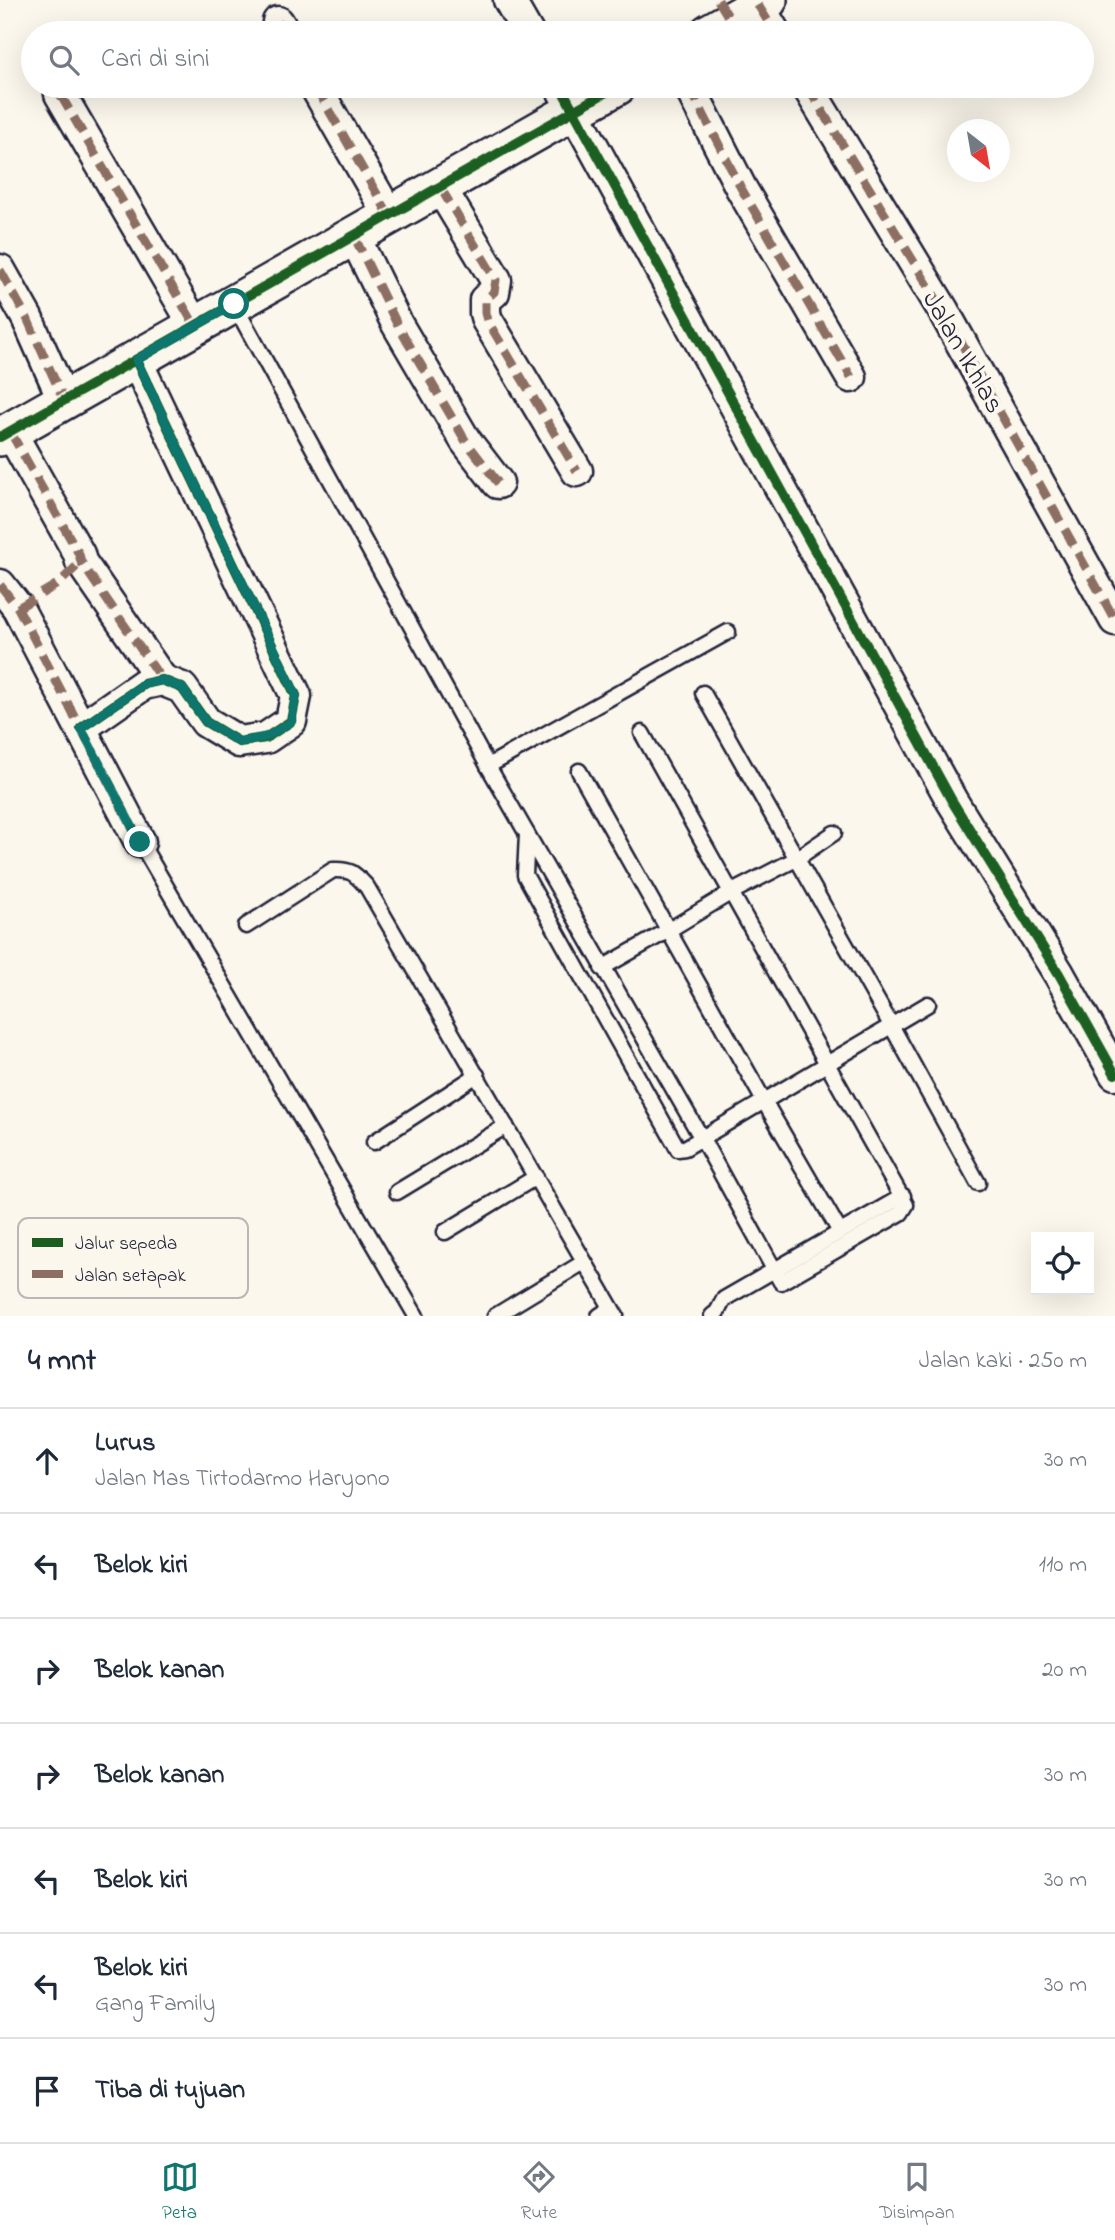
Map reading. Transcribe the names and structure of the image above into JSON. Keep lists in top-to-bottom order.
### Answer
{
  "streets": {
    "street": ["Jalan Ikhlas"]
  },
  "legend": ["Jalur sepeda", "Jalan setapak"],
  "north": "bottom right",
  "page": {
    "search": "Cari di sini",
    "heading": ["4 mnt", "Jalan kaki · 250 m"],
    "list": [
      ["Lurus", "Jalan Mas Tirtodarmo Haryono", "30 m"],
      ["Belok kiri", "110 m"],
      ["Belok kanan", "20 m"],
      ["Belok kanan", "30 m"],
      ["Belok kiri", "30 m"],
      ["Belok kiri", "Gang Family", "30 m"],
      "Tiba di tujuan"
    ],
    "nav": ["Peta", "Rute", "Disimpan"]
  }
}
